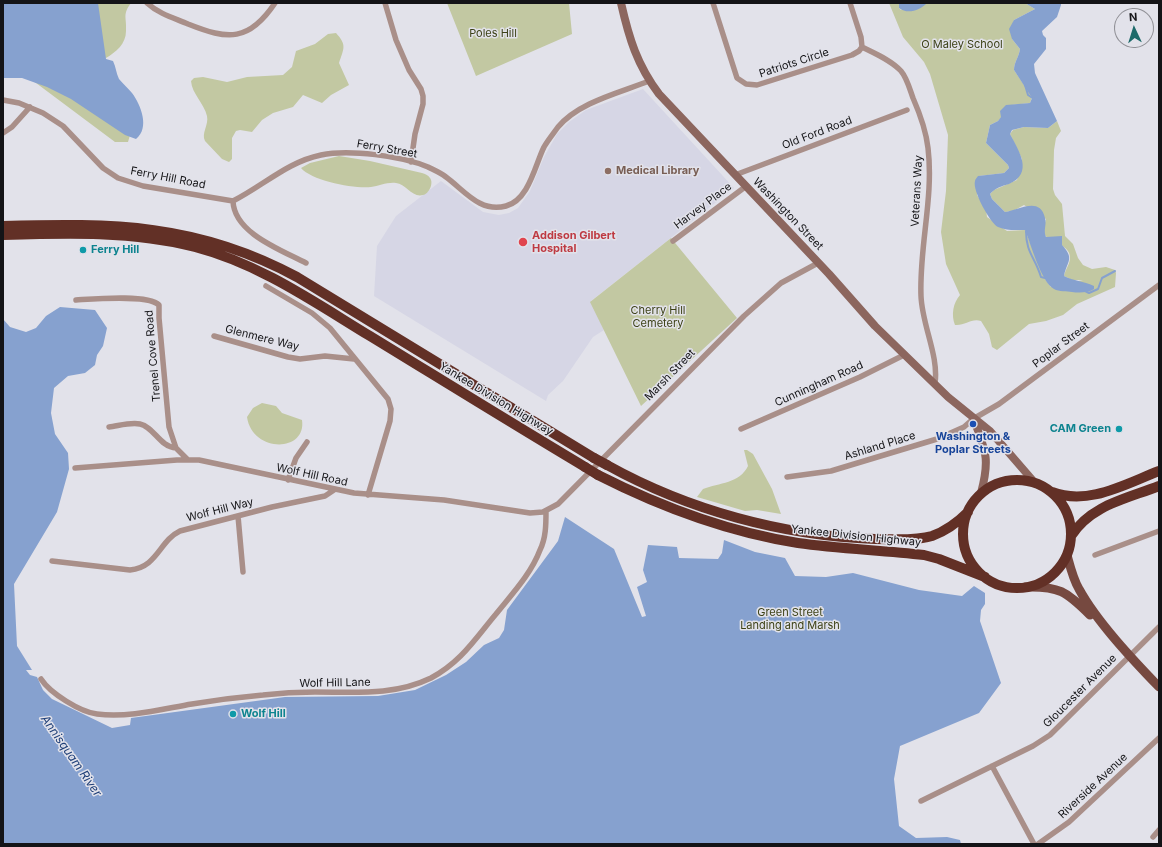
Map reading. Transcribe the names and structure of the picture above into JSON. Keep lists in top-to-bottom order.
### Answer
{
  "streets": {
    "highway": ["Yankee Division Highway"],
    "main road": ["Washington Street"],
    "street": [
      "Patriots Circle",
      "Old Ford Road",
      "Ferry Street",
      "Ferry Hill Road",
      "Veterans Way",
      "Harvey Place",
      "Glenmere Way",
      "Poplar Street",
      "Trenel Cove Road",
      "Marsh Street",
      "Cunningham Road",
      "Ashland Place",
      "Wolf Hill Road",
      "Wolf Hill Way",
      "Wolf Hill Lane",
      "Gloucester Avenue",
      "Riverside Avenue"
    ]
  },
  "crossings": [
    ["Patriots Circle", "Veterans Way"],
    ["Old Ford Road", "Washington Street"],
    ["Ferry Street", "Ferry Hill Road"],
    ["Ferry Street", "Washington Street"],
    ["Veterans Way", "Washington Street"],
    ["Harvey Place", "Washington Street"],
    ["Washington Street", "Poplar Street"],
    ["Washington Street", "Marsh Street"],
    ["Washington Street", "Cunningham Road"],
    ["Washington Street", "Yankee Division Highway"],
    ["Washington Street", "Ashland Place"],
    ["Poplar Street", "Ashland Place"],
    ["Trenel Cove Road", "Wolf Hill Road"],
    ["Marsh Street", "Wolf Hill Road"],
    ["Marsh Street", "Wolf Hill Lane"],
    ["Wolf Hill Road", "Wolf Hill Way"],
    ["Wolf Hill Road", "Wolf Hill Lane"]
  ],
  "water": ["Annisquam River"],
  "parks": [
    "Poles Hill",
    "O Maley School",
    "Cherry Hill Cemetery",
    "Green Street Landing and Marsh"
  ],
  "places": [
    "Medical Library",
    "Addison Gilbert Hospital",
    "Ferry Hill",
    "Washington & Poplar Streets",
    "CAM Green",
    "Wolf Hill"
  ],
  "north": "top"
}
